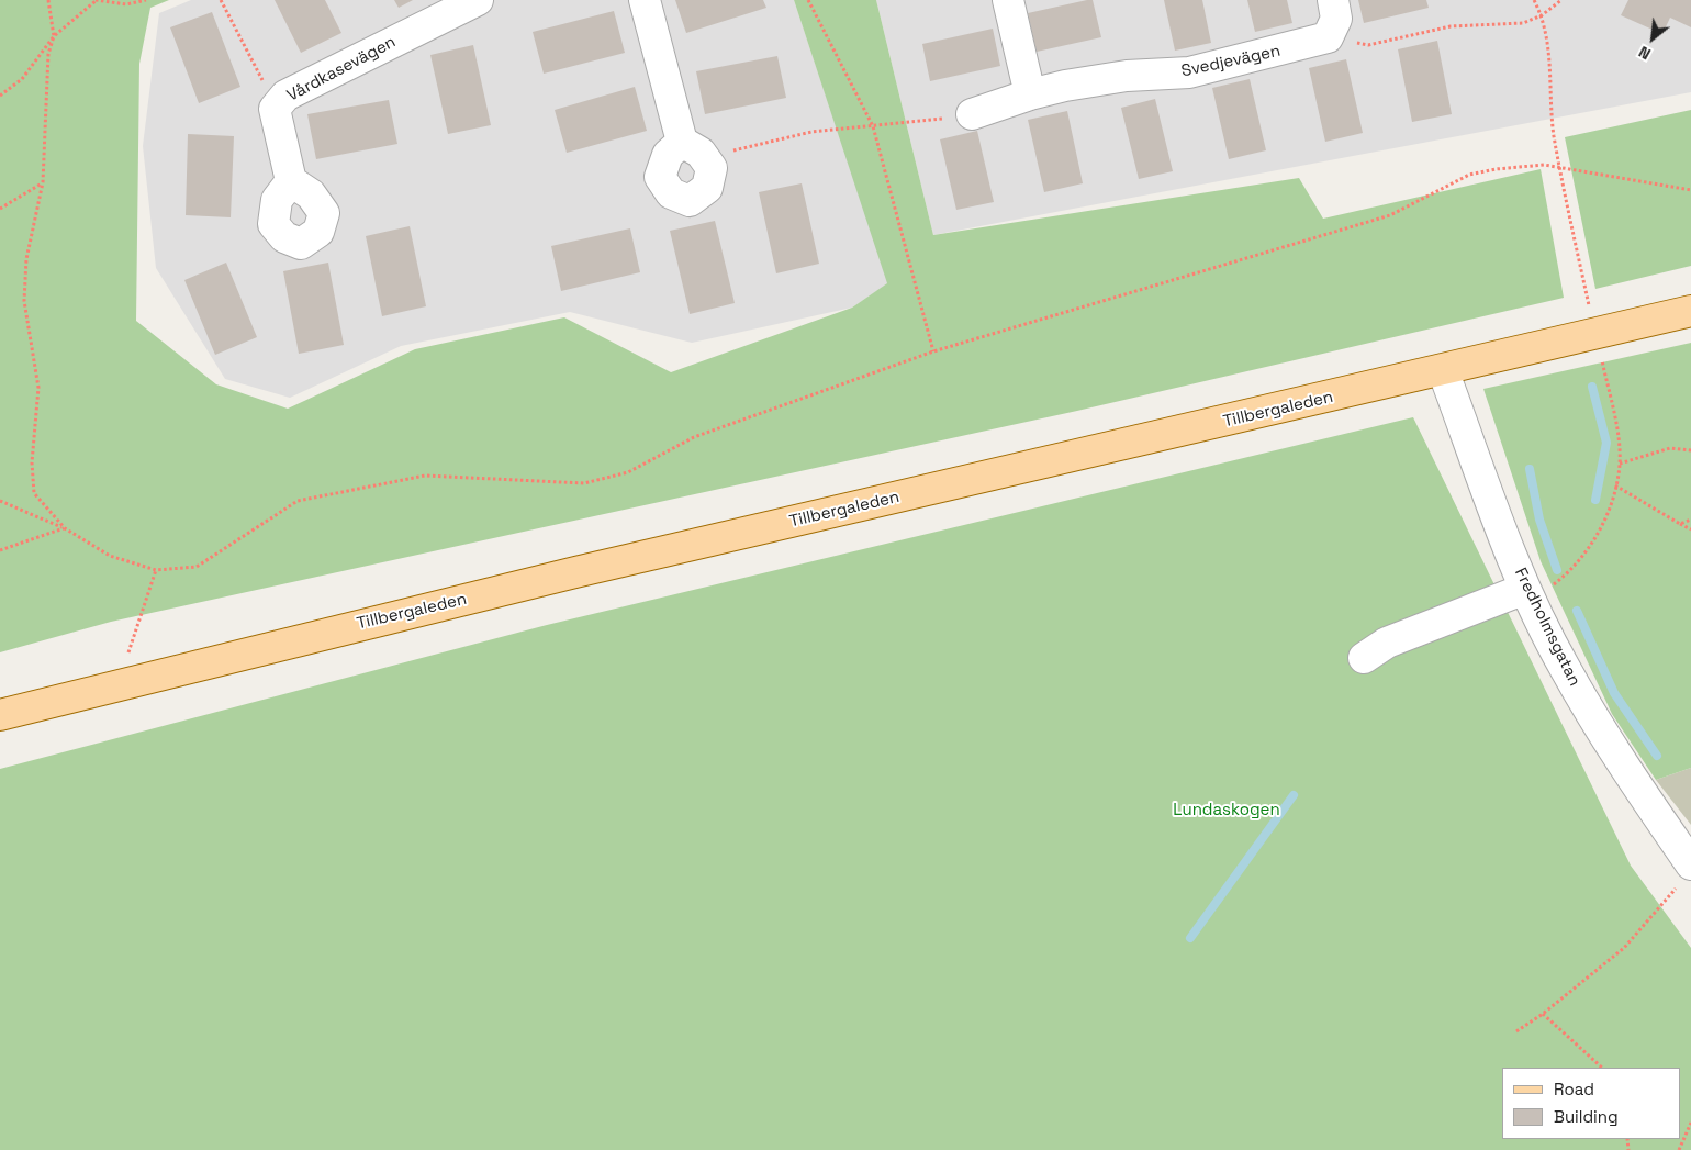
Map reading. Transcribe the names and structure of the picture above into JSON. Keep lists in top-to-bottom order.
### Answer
{
  "streets": {
    "main road": ["Tillbergaleden"],
    "street": ["Svedjevägen", "Vårdkasevägen", "Fredholmsgatan"]
  },
  "crossings": [
    ["Tillbergaleden", "Fredholmsgatan"]
  ],
  "parks": ["Lundaskogen"],
  "legend": ["Road", "Building"],
  "north": "bottom left"
}
